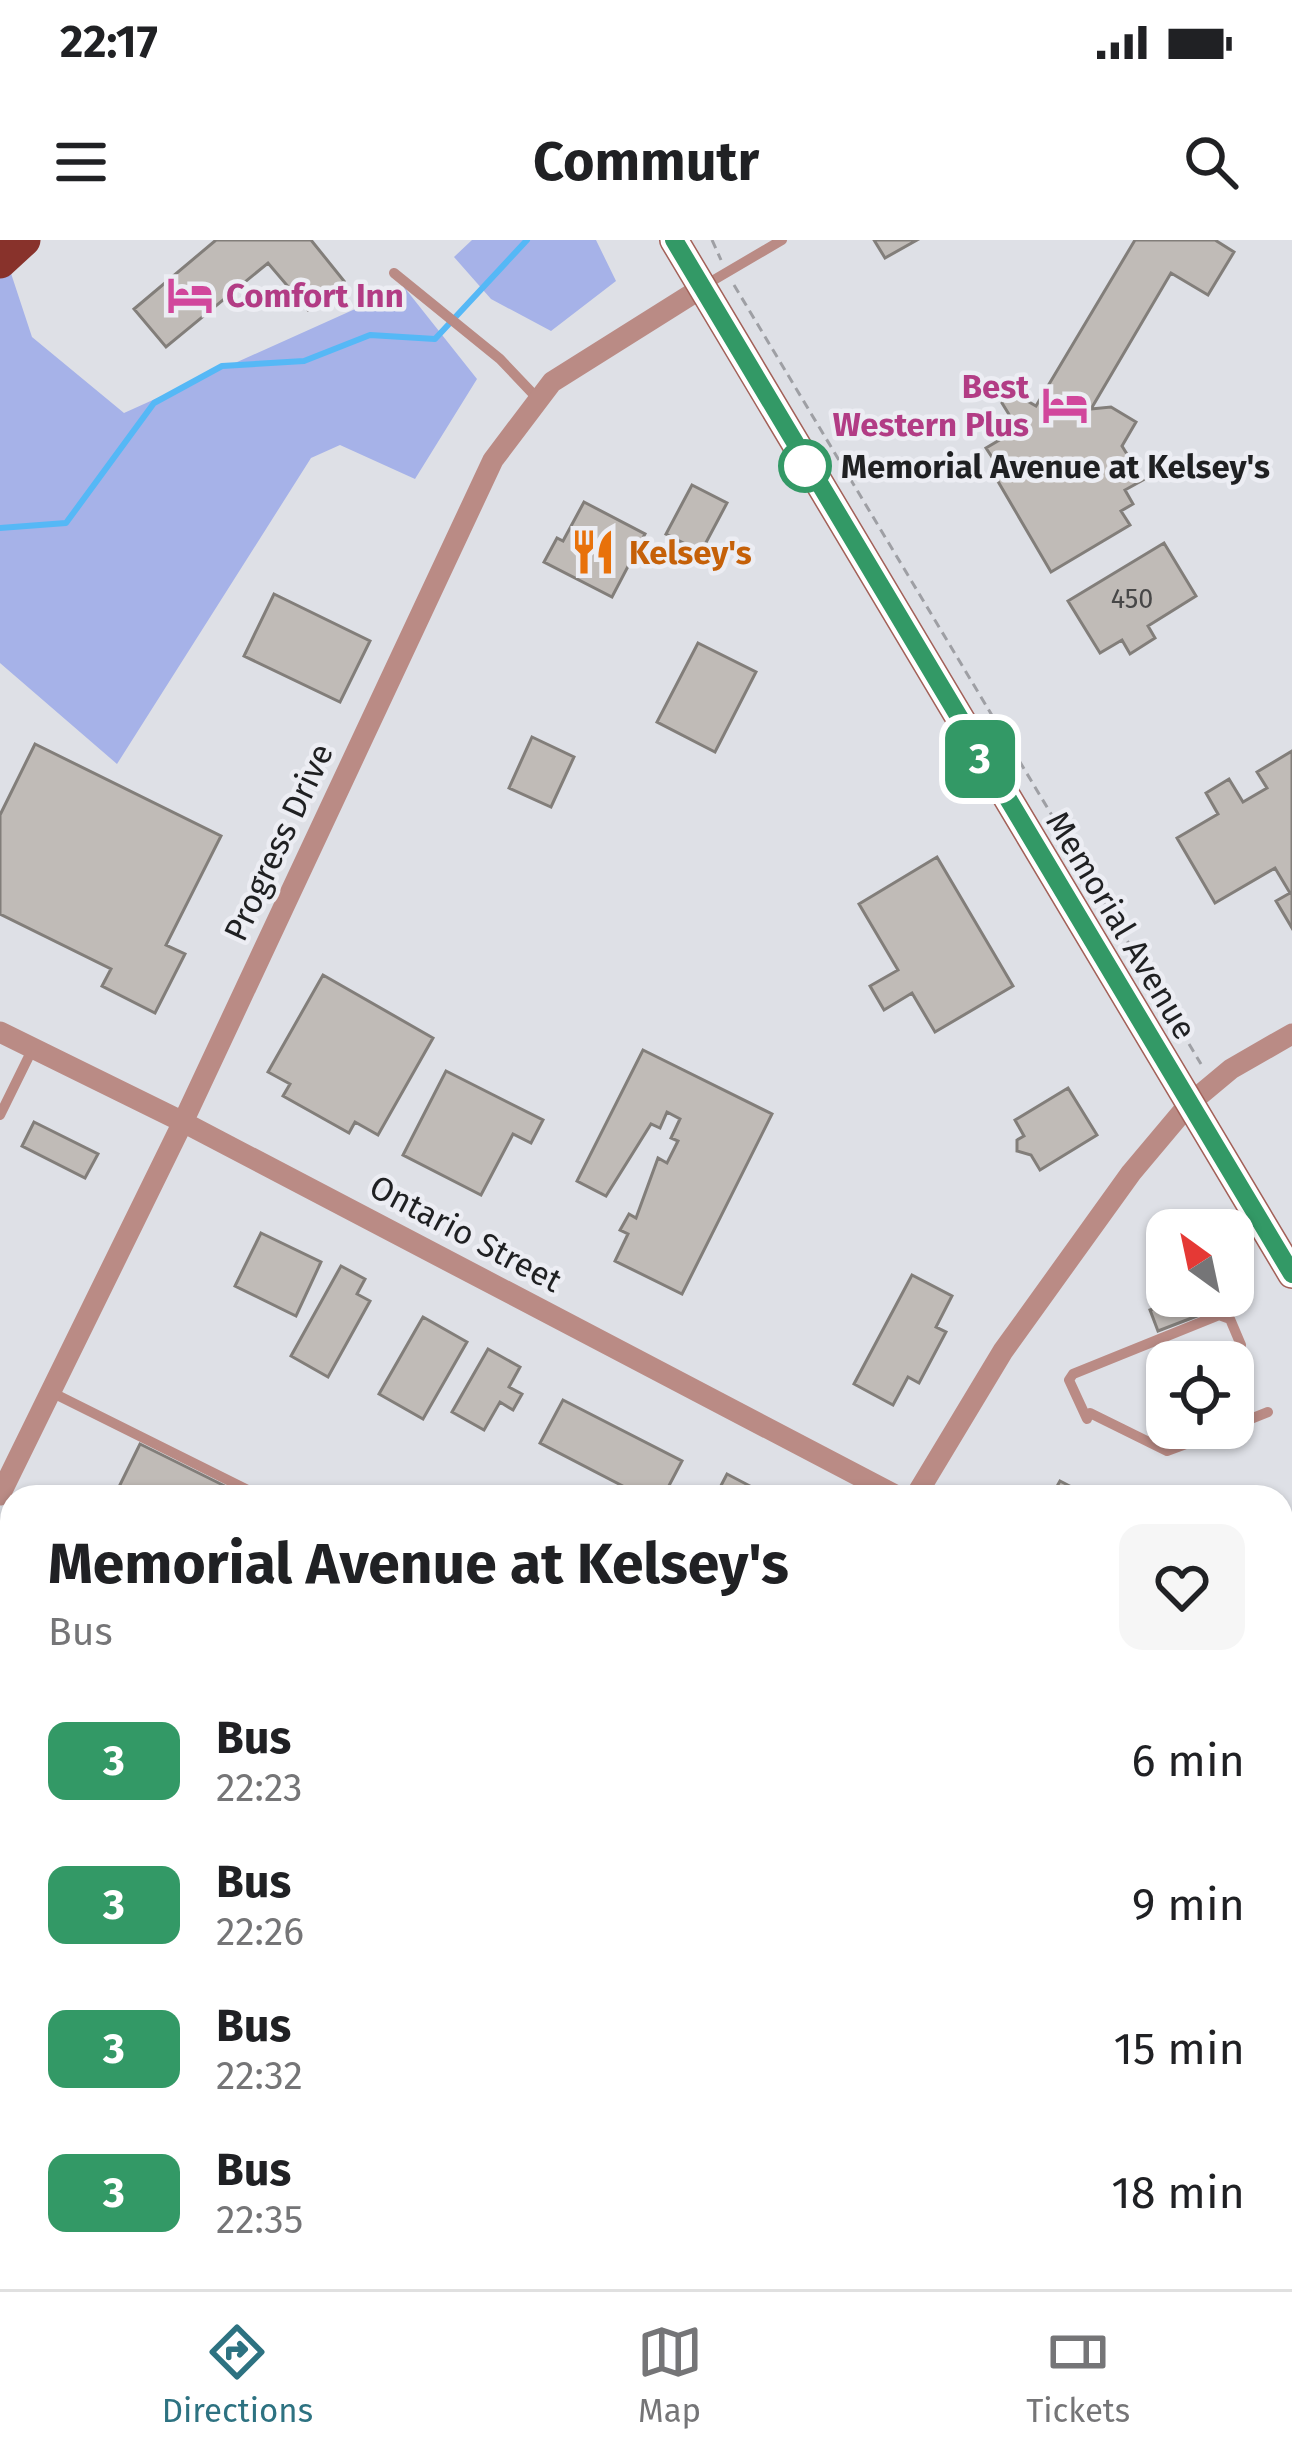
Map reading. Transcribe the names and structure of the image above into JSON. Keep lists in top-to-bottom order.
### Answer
{
  "streets": {
    "main road": ["Memorial Avenue"],
    "street": ["Progress Drive", "Ontario Street"]
  },
  "crossings": [
    ["Progress Drive", "Memorial Avenue"],
    ["Progress Drive", "Ontario Street"]
  ],
  "places": {
    "hotel": ["Comfort Inn", "Best Western Plus"],
    "other": ["Memorial Avenue at Kelsey's"],
    "restaurant": ["Kelsey's"]
  },
  "lines": ["bus line 3"],
  "house_numbers": ["450"],
  "north": "top left",
  "page": {
    "status": "22:17",
    "header": "Commutr",
    "on_map": "3",
    "heading": ["Memorial Avenue at Kelsey's", "Bus"],
    "list": [
      {
        "mark": "3",
        "name": "Bus",
        "note": "22:23",
        "value": "6 min"
      },
      {
        "mark": "3",
        "name": "Bus",
        "note": "22:26",
        "value": "9 min"
      },
      {
        "mark": "3",
        "name": "Bus",
        "note": "22:32",
        "value": "15 min"
      },
      {
        "mark": "3",
        "name": "Bus",
        "note": "22:35",
        "value": "18 min"
      }
    ],
    "tabs": ["Directions", "Map", "Tickets"]
  }
}
